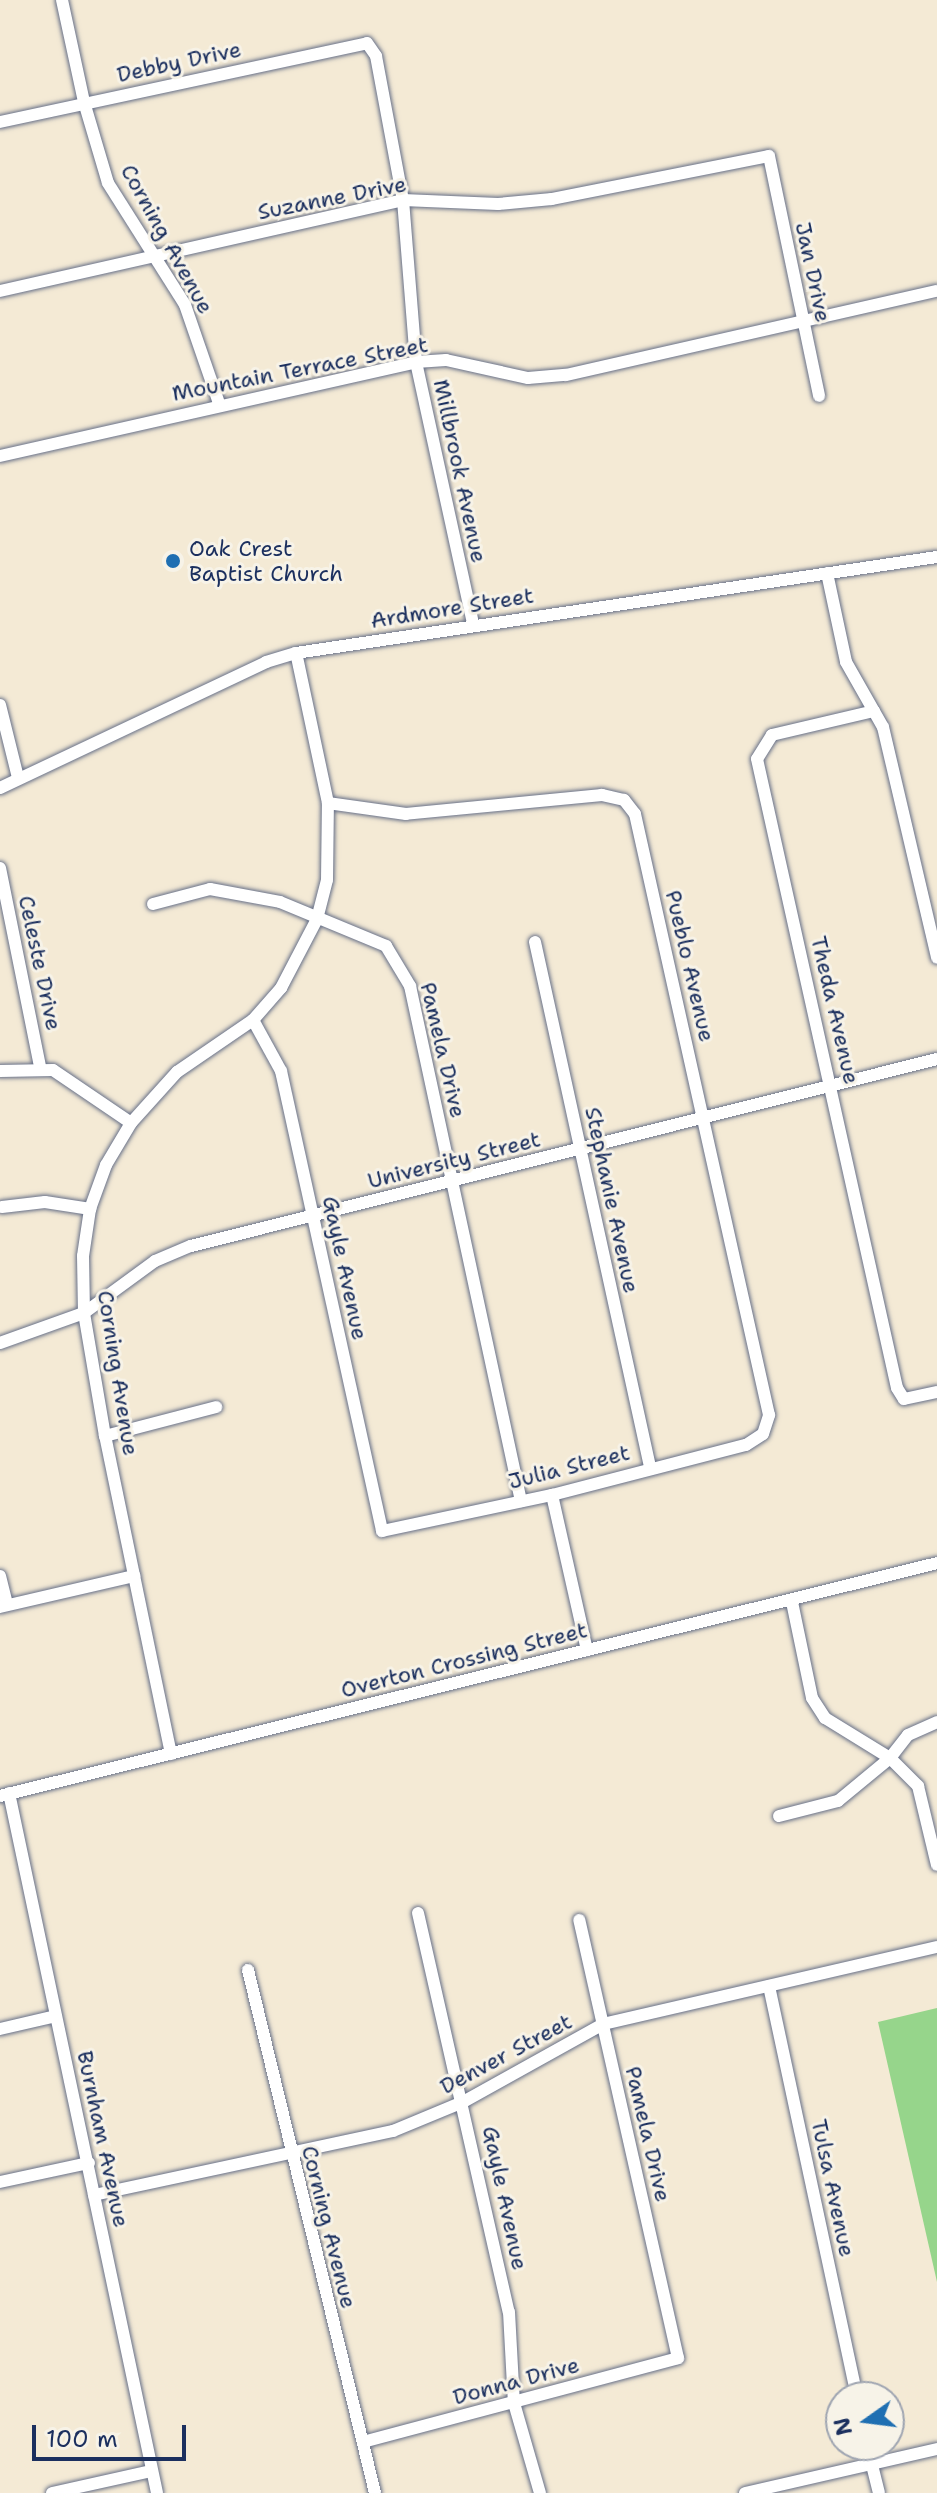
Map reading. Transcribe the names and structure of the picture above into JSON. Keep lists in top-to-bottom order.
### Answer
{
  "streets": {
    "street": [
      "Debby Drive",
      "Suzanne Drive",
      "Corning Avenue",
      "Jan Drive",
      "Mountain Terrace Street",
      "Millbrook Avenue",
      "Ardmore Street",
      "Celeste Drive",
      "Pueblo Avenue",
      "Theda Avenue",
      "Pamela Drive",
      "University Street",
      "Stephanie Avenue",
      "Gayle Avenue",
      "Julia Street",
      "Overton Crossing Street",
      "Denver Street",
      "Burnham Avenue",
      "Tulsa Avenue",
      "Donna Drive"
    ]
  },
  "crossings": [
    ["Debby Drive", "Corning Avenue"],
    ["Debby Drive", "Millbrook Avenue"],
    ["Suzanne Drive", "Corning Avenue"],
    ["Suzanne Drive", "Jan Drive"],
    ["Suzanne Drive", "Millbrook Avenue"],
    ["Corning Avenue", "Mountain Terrace Street"],
    ["Corning Avenue", "Ardmore Street"],
    ["Corning Avenue", "Pueblo Avenue"],
    ["Corning Avenue", "Pamela Drive"],
    ["Corning Avenue", "University Street"],
    ["Corning Avenue", "Gayle Avenue"],
    ["Corning Avenue", "Overton Crossing Street"],
    ["Corning Avenue", "Denver Street"],
    ["Corning Avenue", "Donna Drive"],
    ["Jan Drive", "Mountain Terrace Street"],
    ["Mountain Terrace Street", "Millbrook Avenue"],
    ["Millbrook Avenue", "Ardmore Street"],
    ["Pueblo Avenue", "University Street"],
    ["Pueblo Avenue", "Julia Street"],
    ["Theda Avenue", "University Street"],
    ["Pamela Drive", "University Street"],
    ["Pamela Drive", "Julia Street"],
    ["Pamela Drive", "Denver Street"],
    ["Pamela Drive", "Donna Drive"],
    ["University Street", "Stephanie Avenue"],
    ["University Street", "Gayle Avenue"],
    ["Stephanie Avenue", "Julia Street"],
    ["Gayle Avenue", "Julia Street"],
    ["Gayle Avenue", "Denver Street"],
    ["Gayle Avenue", "Donna Drive"],
    ["Overton Crossing Street", "Burnham Avenue"],
    ["Denver Street", "Burnham Avenue"],
    ["Denver Street", "Tulsa Avenue"]
  ],
  "places": ["Oak Crest Baptist Church"],
  "scale_bar": "100 m",
  "north": "left"
}
